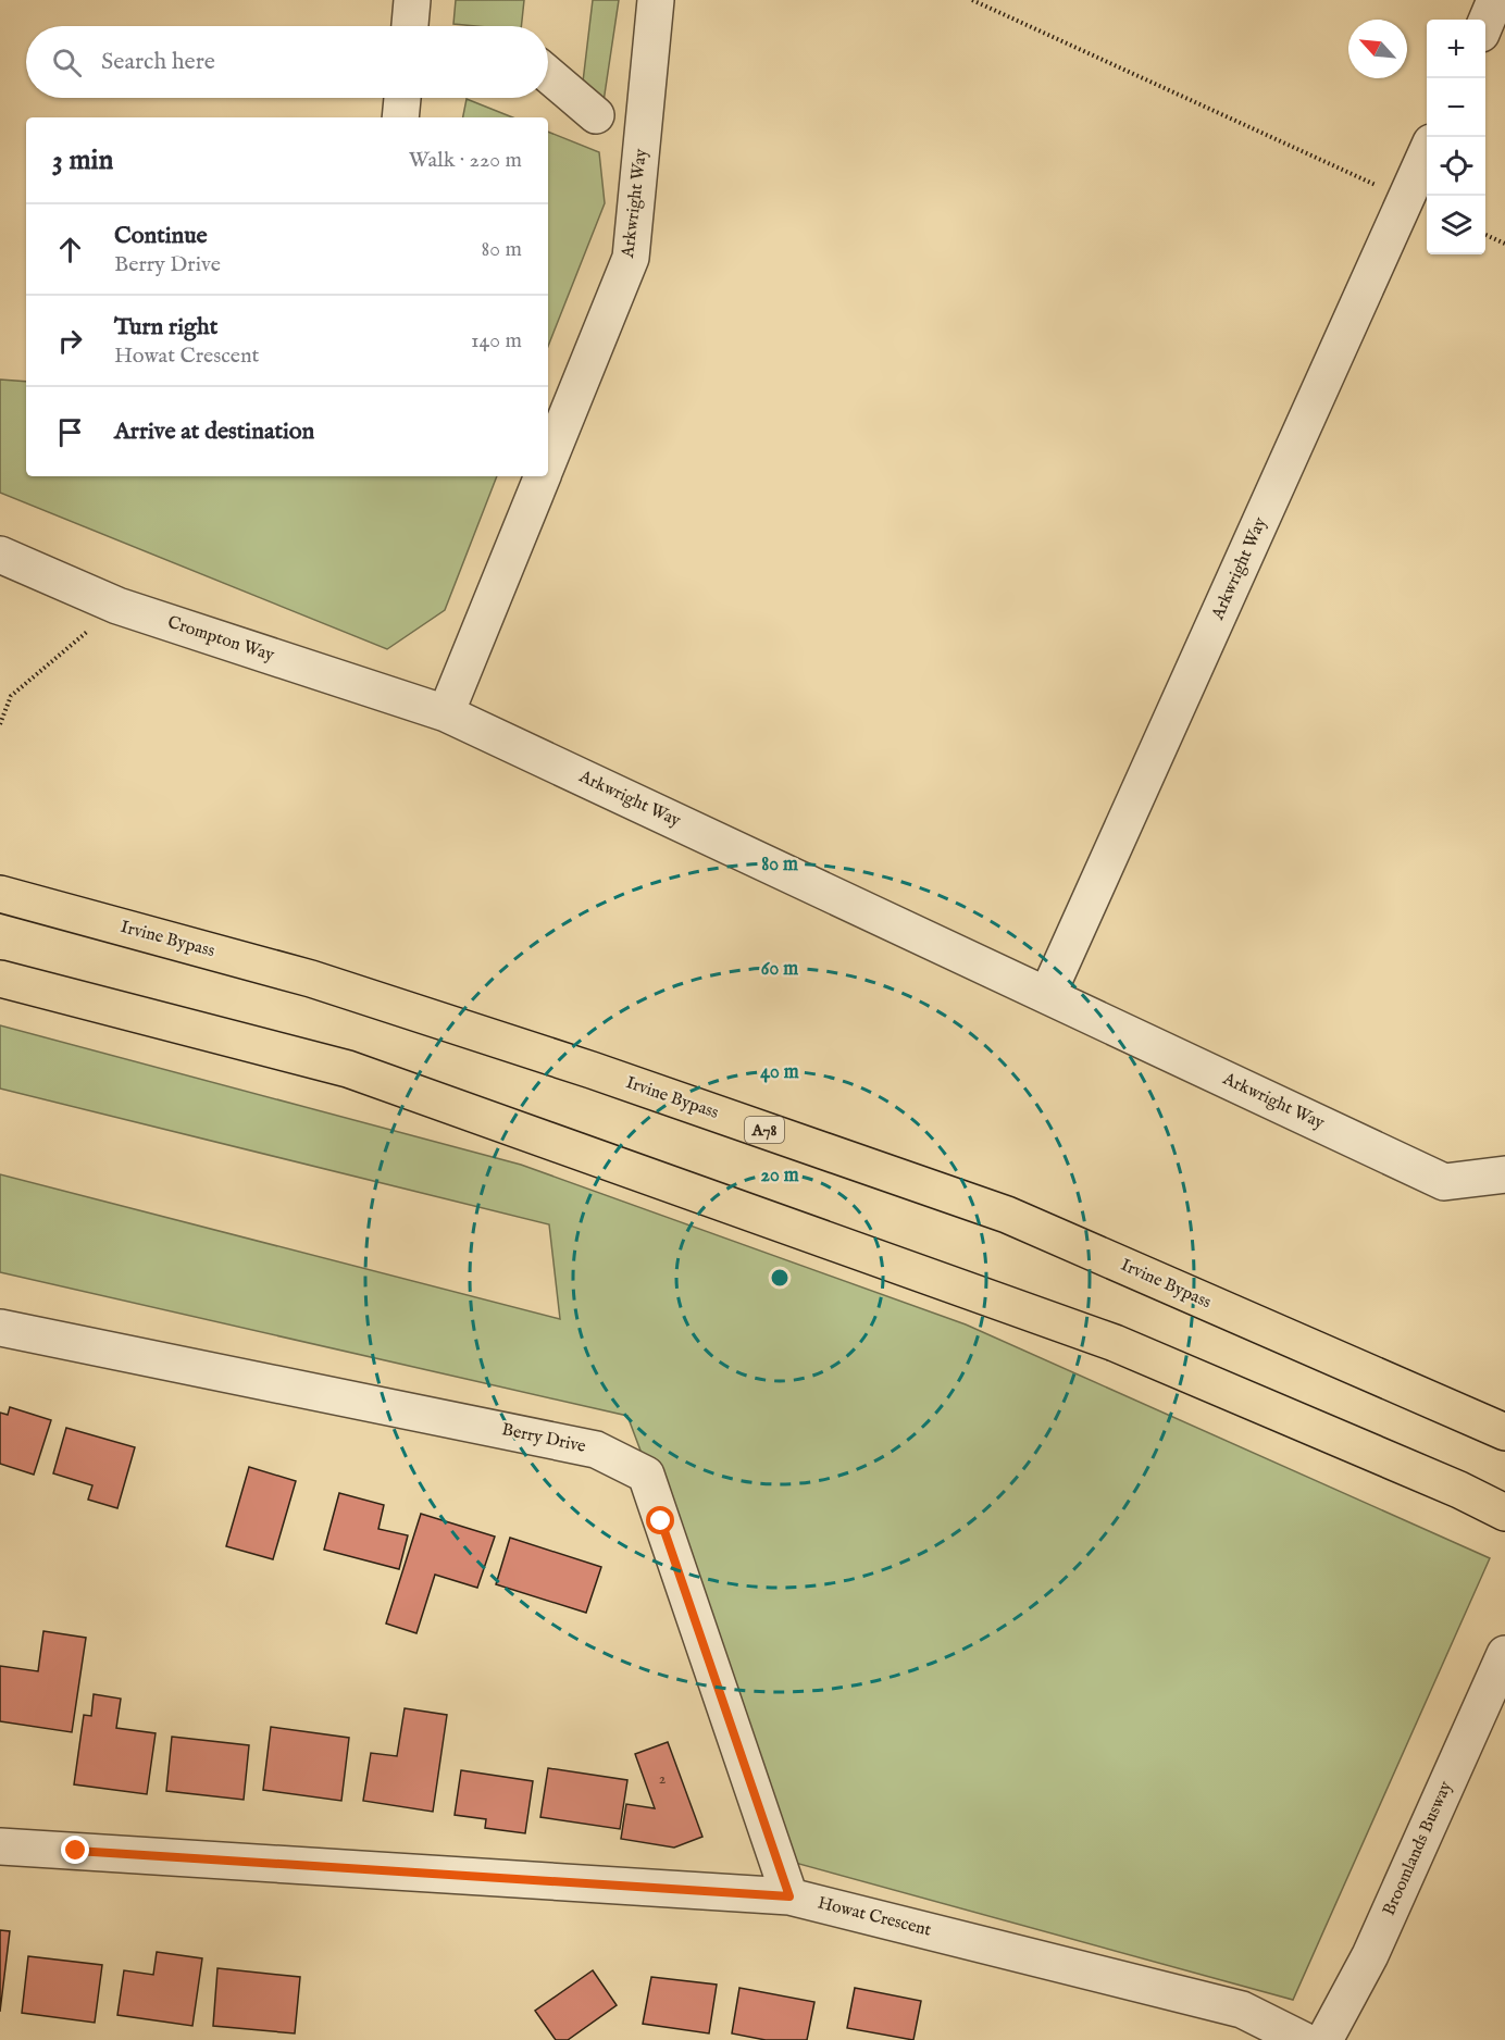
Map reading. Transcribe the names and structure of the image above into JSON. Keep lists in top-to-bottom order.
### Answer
{
  "streets": {
    "highway": ["Irvine Bypass", "A78"],
    "street": [
      "Arkwright Way",
      "Crompton Way",
      "Berry Drive",
      "Broomlands Busway",
      "Howat Crescent"
    ]
  },
  "crossings": [
    ["Arkwright Way", "Crompton Way"],
    ["Berry Drive", "Howat Crescent"]
  ],
  "house_numbers": ["2"],
  "north": "top left",
  "page": {
    "map_buttons": ["+", "−"],
    "search": "Search here",
    "heading": ["3 min", "Walk · 220 m"],
    "list": [
      ["Continue", "Berry Drive", "80 m"],
      ["Turn right", "Howat Crescent", "140 m"],
      "Arrive at destination"
    ]
  },
  "rings": [
    "80 m",
    "60 m",
    "40 m",
    "20 m"
  ]
}
